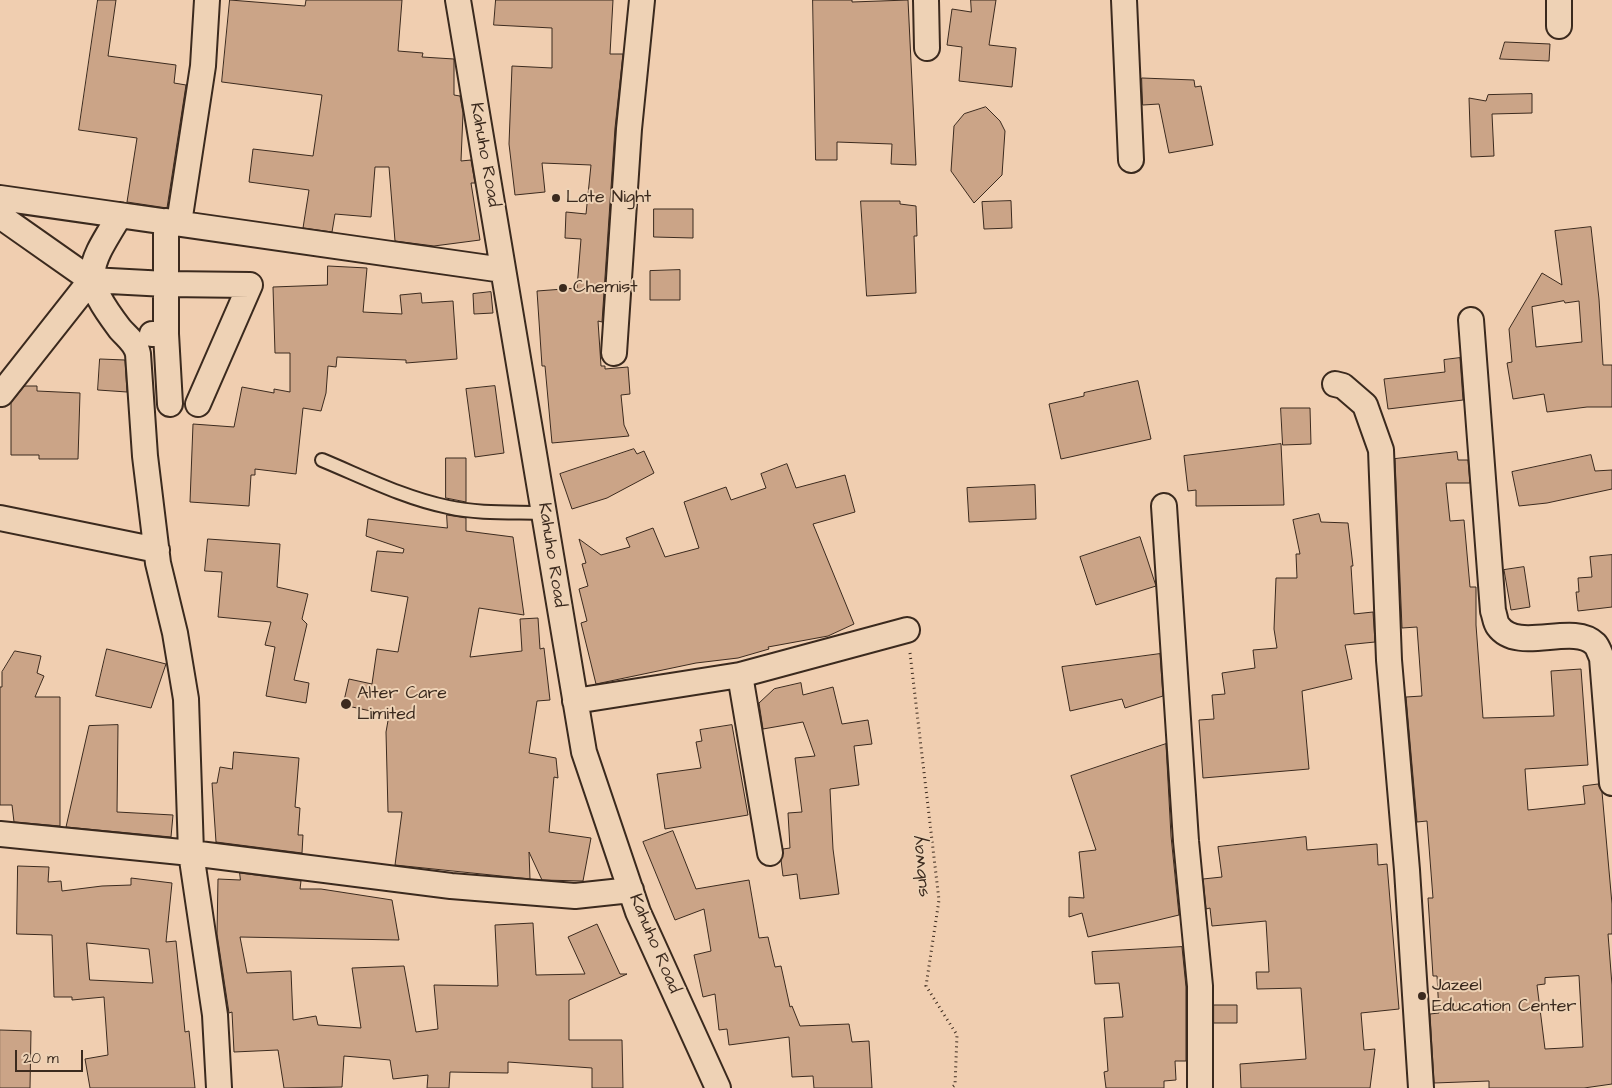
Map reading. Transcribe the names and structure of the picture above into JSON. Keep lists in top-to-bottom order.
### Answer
{
  "streets": {
    "street": ["Kahuho Road"],
    "path": ["subway"]
  },
  "places": [
    "Late Night",
    "Chemist",
    "Alter Care Limited",
    "Jazeel Education Center"
  ],
  "scale_bar": "20 m"
}
